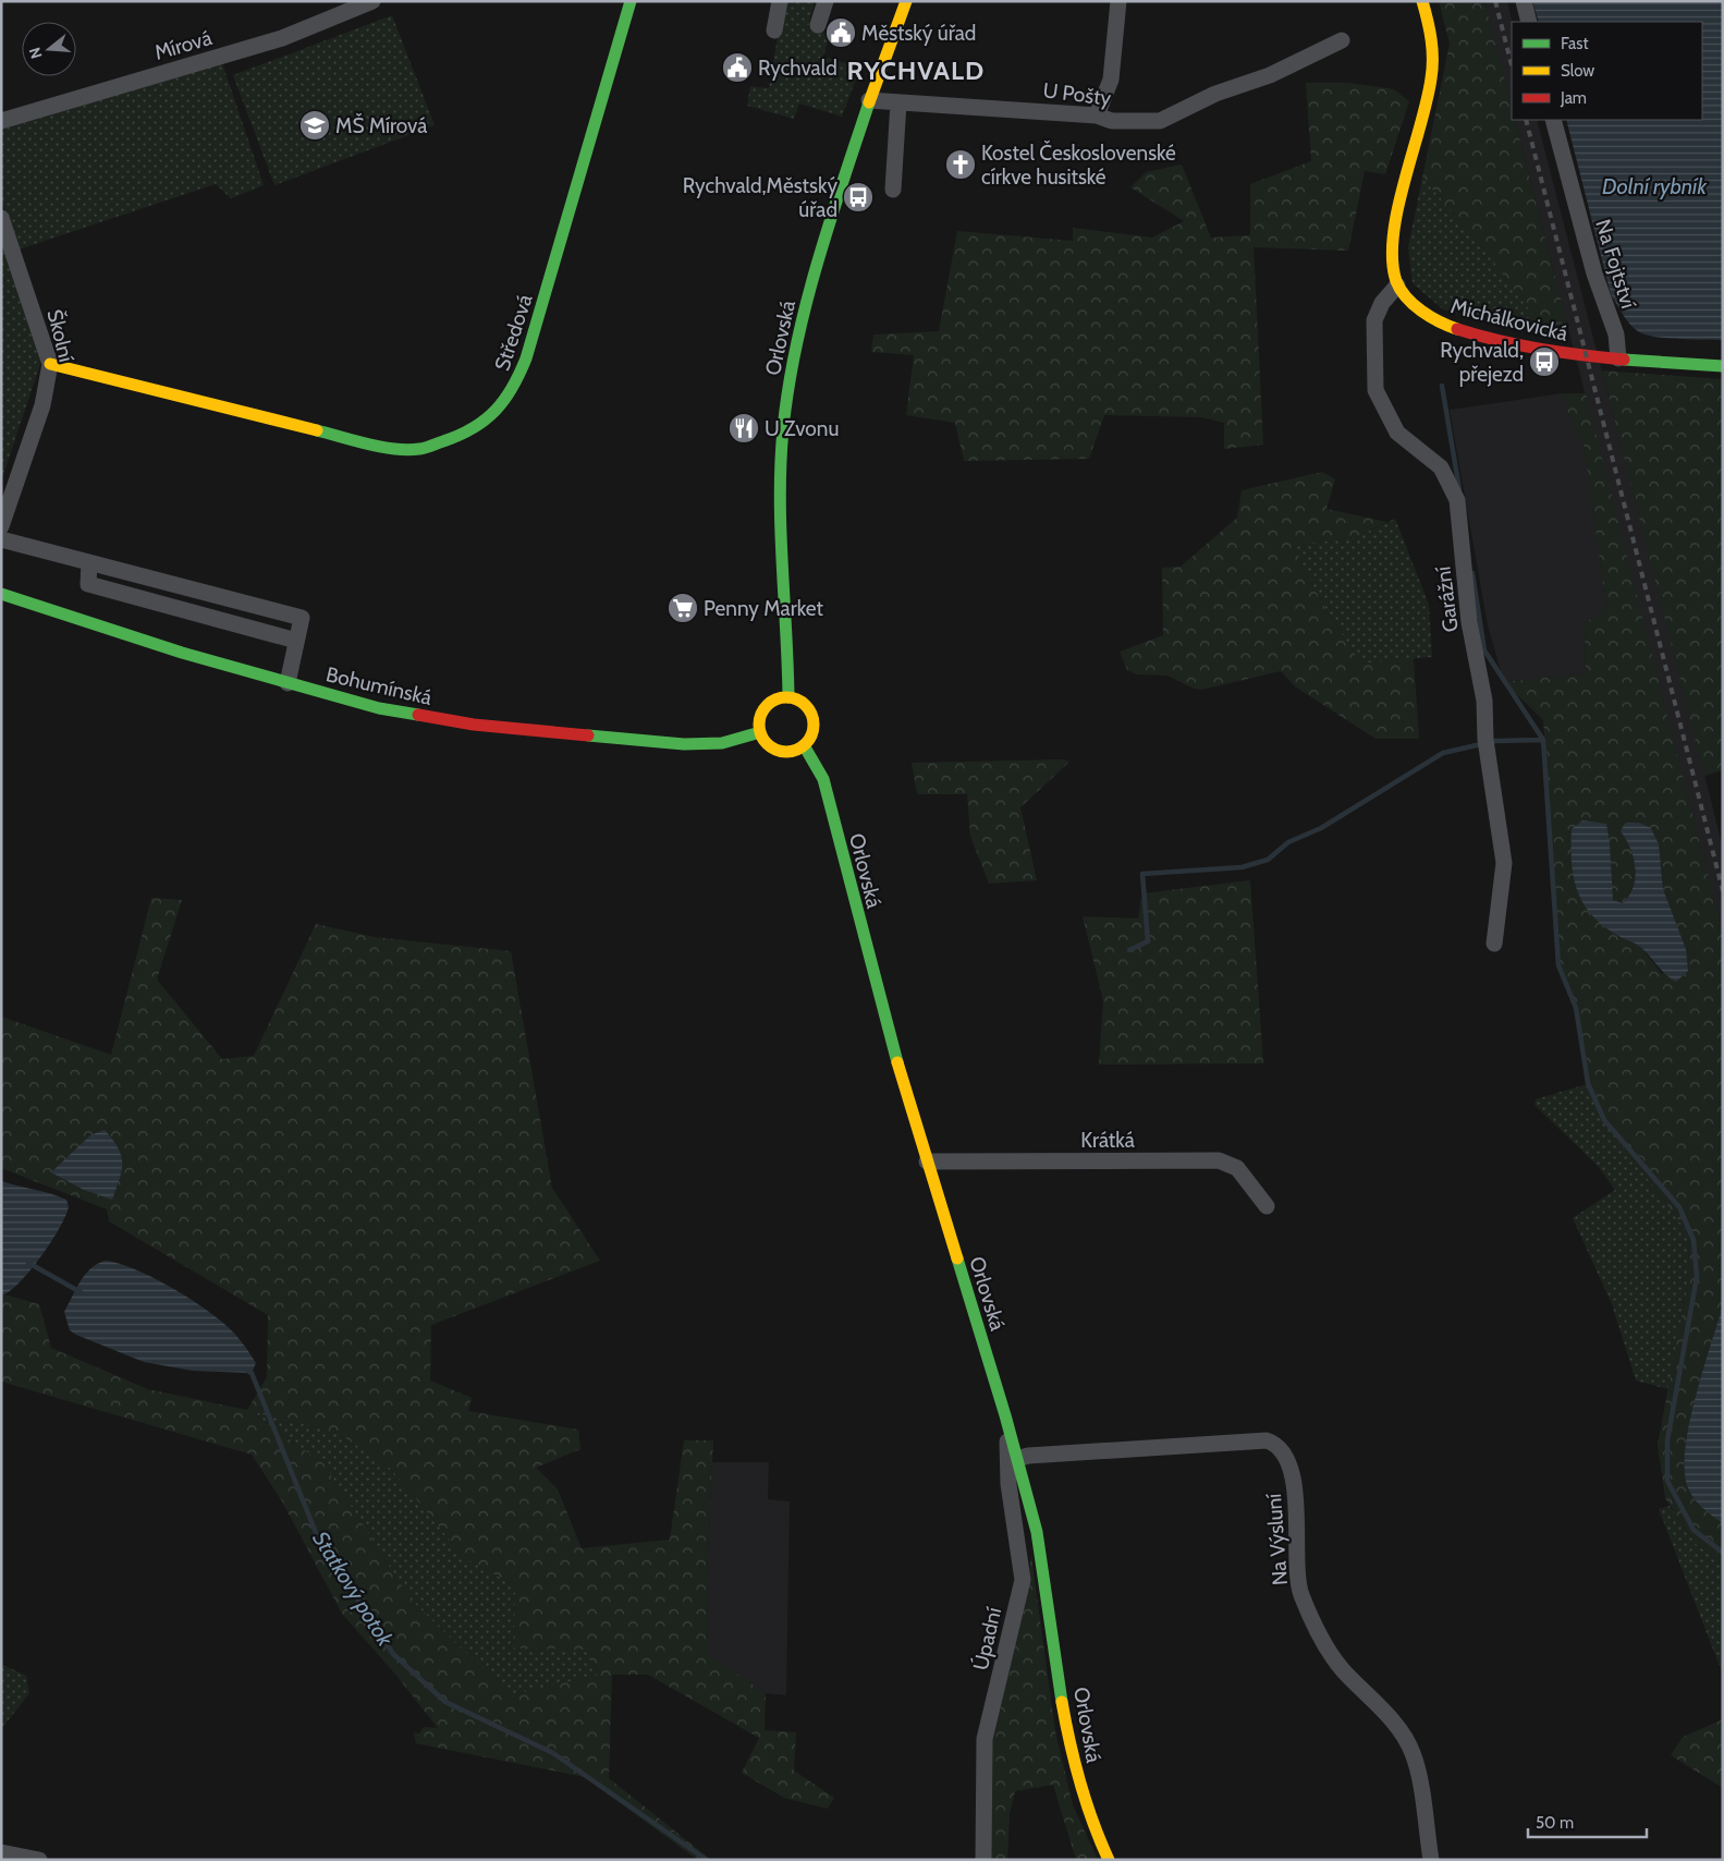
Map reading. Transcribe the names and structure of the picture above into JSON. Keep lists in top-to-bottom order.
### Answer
{
  "streets": {
    "main road": [
      "Michálkovická",
      "Středová",
      "Orlovská",
      "Bohumínská"
    ],
    "street": [
      "Mírová",
      "U Pošty",
      "Na Fojtství",
      "Školní",
      "Garážní",
      "Krátká",
      "Na Výsluní",
      "Úpadní"
    ]
  },
  "crossings": [
    ["U Pošty", "Orlovská"],
    ["Na Fojtství", "Michálkovická"],
    ["Michálkovická", "Garážní"],
    ["Středová", "Školní"],
    ["Orlovská", "Bohumínská"],
    ["Orlovská", "Krátká"],
    ["Orlovská", "Na Výsluní"],
    ["Orlovská", "Úpadní"]
  ],
  "districts": ["RYCHVALD"],
  "water": ["Dolní rybník", "Statkový potok"],
  "places": {
    "public building": ["Městský úřad", "Rychvald"],
    "school or university": ["MŠ Mírová"],
    "church": ["Kostel Československé církve husitské"],
    "bus stop": ["Rychvald,Městský úřad", "Rychvald, přejezd"],
    "restaurant": ["U Zvonu"],
    "supermarket": ["Penny Market"]
  },
  "legend": ["Fast", "Slow", "Jam"],
  "scale_bar": "50 m",
  "north": "left"
}
